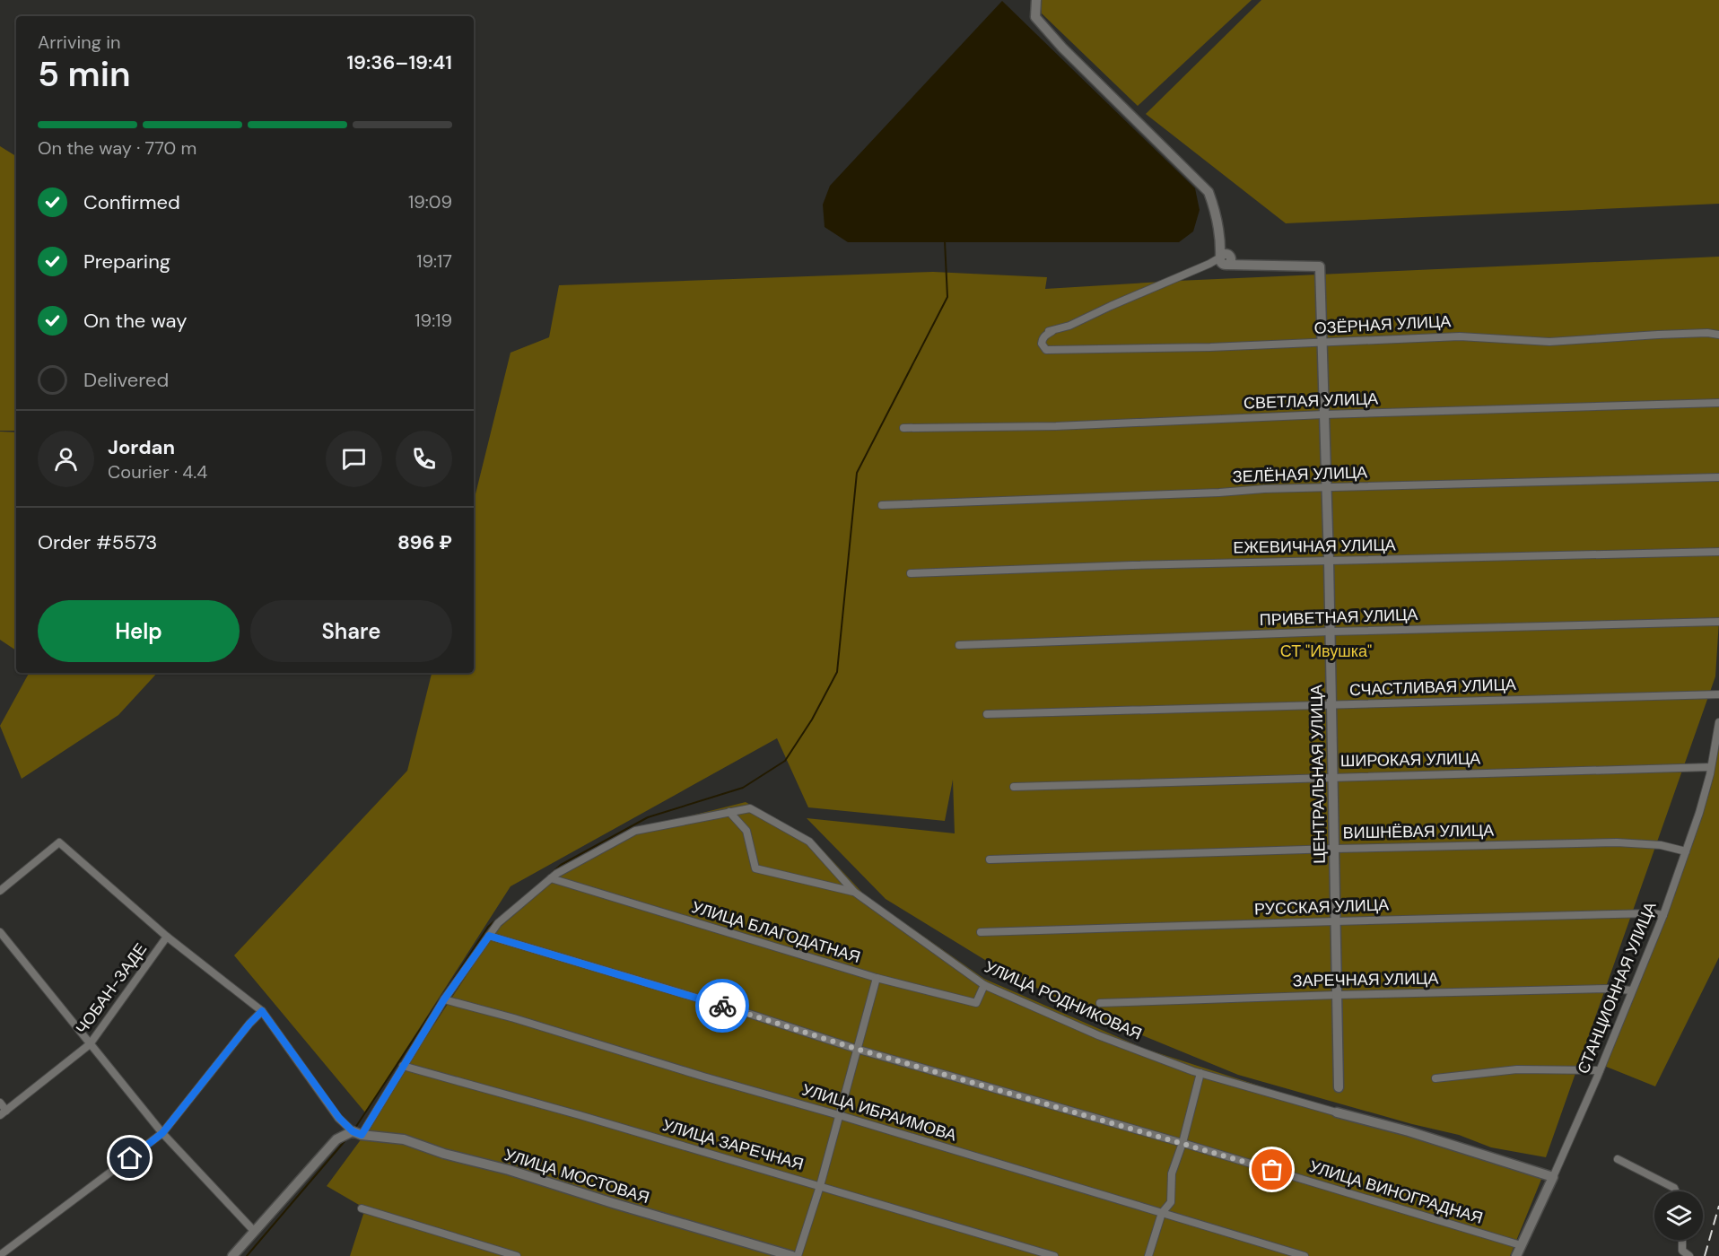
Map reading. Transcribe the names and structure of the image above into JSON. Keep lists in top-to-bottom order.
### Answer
{
  "streets": {
    "street": [
      "ОЗЁРНАЯ УЛИЦА",
      "СВЕТЛАЯ УЛИЦА",
      "ЗЕЛЁНАЯ УЛИЦА",
      "ЕЖЕВИЧНАЯ УЛИЦА",
      "ПРИВЕТНАЯ УЛИЦА",
      "СЧАСТЛИВАЯ УЛИЦА",
      "ШИРОКАЯ УЛИЦА",
      "ЦЕНТРАЛЬНАЯ УЛИЦА",
      "ВИШНЁВАЯ УЛИЦА",
      "РУССКАЯ УЛИЦА",
      "УЛИЦА БЛАГОДАТНАЯ",
      "ЗАРЕЧНАЯ УЛИЦА",
      "СТАНЦИОННАЯ УЛИЦА",
      "ЧОБАН-ЗАДЕ",
      "УЛИЦА РОДНИКОВАЯ",
      "УЛИЦА ИБРАИМОВА",
      "УЛИЦА ЗАРЕЧНАЯ",
      "УЛИЦА МОСТОВАЯ",
      "УЛИЦА ВИНОГРАДНАЯ"
    ]
  },
  "crossings": [
    ["ОЗЁРНАЯ УЛИЦА", "ЦЕНТРАЛЬНАЯ УЛИЦА"],
    ["СВЕТЛАЯ УЛИЦА", "ЦЕНТРАЛЬНАЯ УЛИЦА"],
    ["ЗЕЛЁНАЯ УЛИЦА", "ЦЕНТРАЛЬНАЯ УЛИЦА"],
    ["ЕЖЕВИЧНАЯ УЛИЦА", "ЦЕНТРАЛЬНАЯ УЛИЦА"],
    ["ПРИВЕТНАЯ УЛИЦА", "ЦЕНТРАЛЬНАЯ УЛИЦА"],
    ["СЧАСТЛИВАЯ УЛИЦА", "ЦЕНТРАЛЬНАЯ УЛИЦА"],
    ["ШИРОКАЯ УЛИЦА", "ЦЕНТРАЛЬНАЯ УЛИЦА"],
    ["ШИРОКАЯ УЛИЦА", "СТАНЦИОННАЯ УЛИЦА"],
    ["ЦЕНТРАЛЬНАЯ УЛИЦА", "ВИШНЁВАЯ УЛИЦА"],
    ["ЦЕНТРАЛЬНАЯ УЛИЦА", "РУССКАЯ УЛИЦА"],
    ["ЦЕНТРАЛЬНАЯ УЛИЦА", "ЗАРЕЧНАЯ УЛИЦА"],
    ["ВИШНЁВАЯ УЛИЦА", "СТАНЦИОННАЯ УЛИЦА"],
    ["РУССКАЯ УЛИЦА", "СТАНЦИОННАЯ УЛИЦА"],
    ["УЛИЦА БЛАГОДАТНАЯ", "УЛИЦА РОДНИКОВАЯ"],
    ["ЗАРЕЧНАЯ УЛИЦА", "СТАНЦИОННАЯ УЛИЦА"],
    ["СТАНЦИОННАЯ УЛИЦА", "УЛИЦА РОДНИКОВАЯ"],
    ["СТАНЦИОННАЯ УЛИЦА", "УЛИЦА ВИНОГРАДНАЯ"],
    ["УЛИЦА РОДНИКОВАЯ", "УЛИЦА ИБРАИМОВА"],
    ["УЛИЦА РОДНИКОВАЯ", "УЛИЦА ЗАРЕЧНАЯ"],
    ["УЛИЦА РОДНИКОВАЯ", "УЛИЦА МОСТОВАЯ"],
    ["УЛИЦА РОДНИКОВАЯ", "УЛИЦА ВИНОГРАДНАЯ"]
  ],
  "parks": ["СТ \"Ивушка\""],
  "page": {
    "heading": ["5 min", "Arriving in", "19:36–19:41"],
    "panel": [
      "Jordan",
      "Courier · 4.4",
      "Order #5573",
      "896 ₽"
    ],
    "bar": "On the way · 770 m",
    "list": [
      ["Confirmed", "19:09"],
      ["Preparing", "19:17"],
      ["On the way", "19:19"],
      "Delivered"
    ],
    "buttons": ["Help", "Share"]
  }
}
